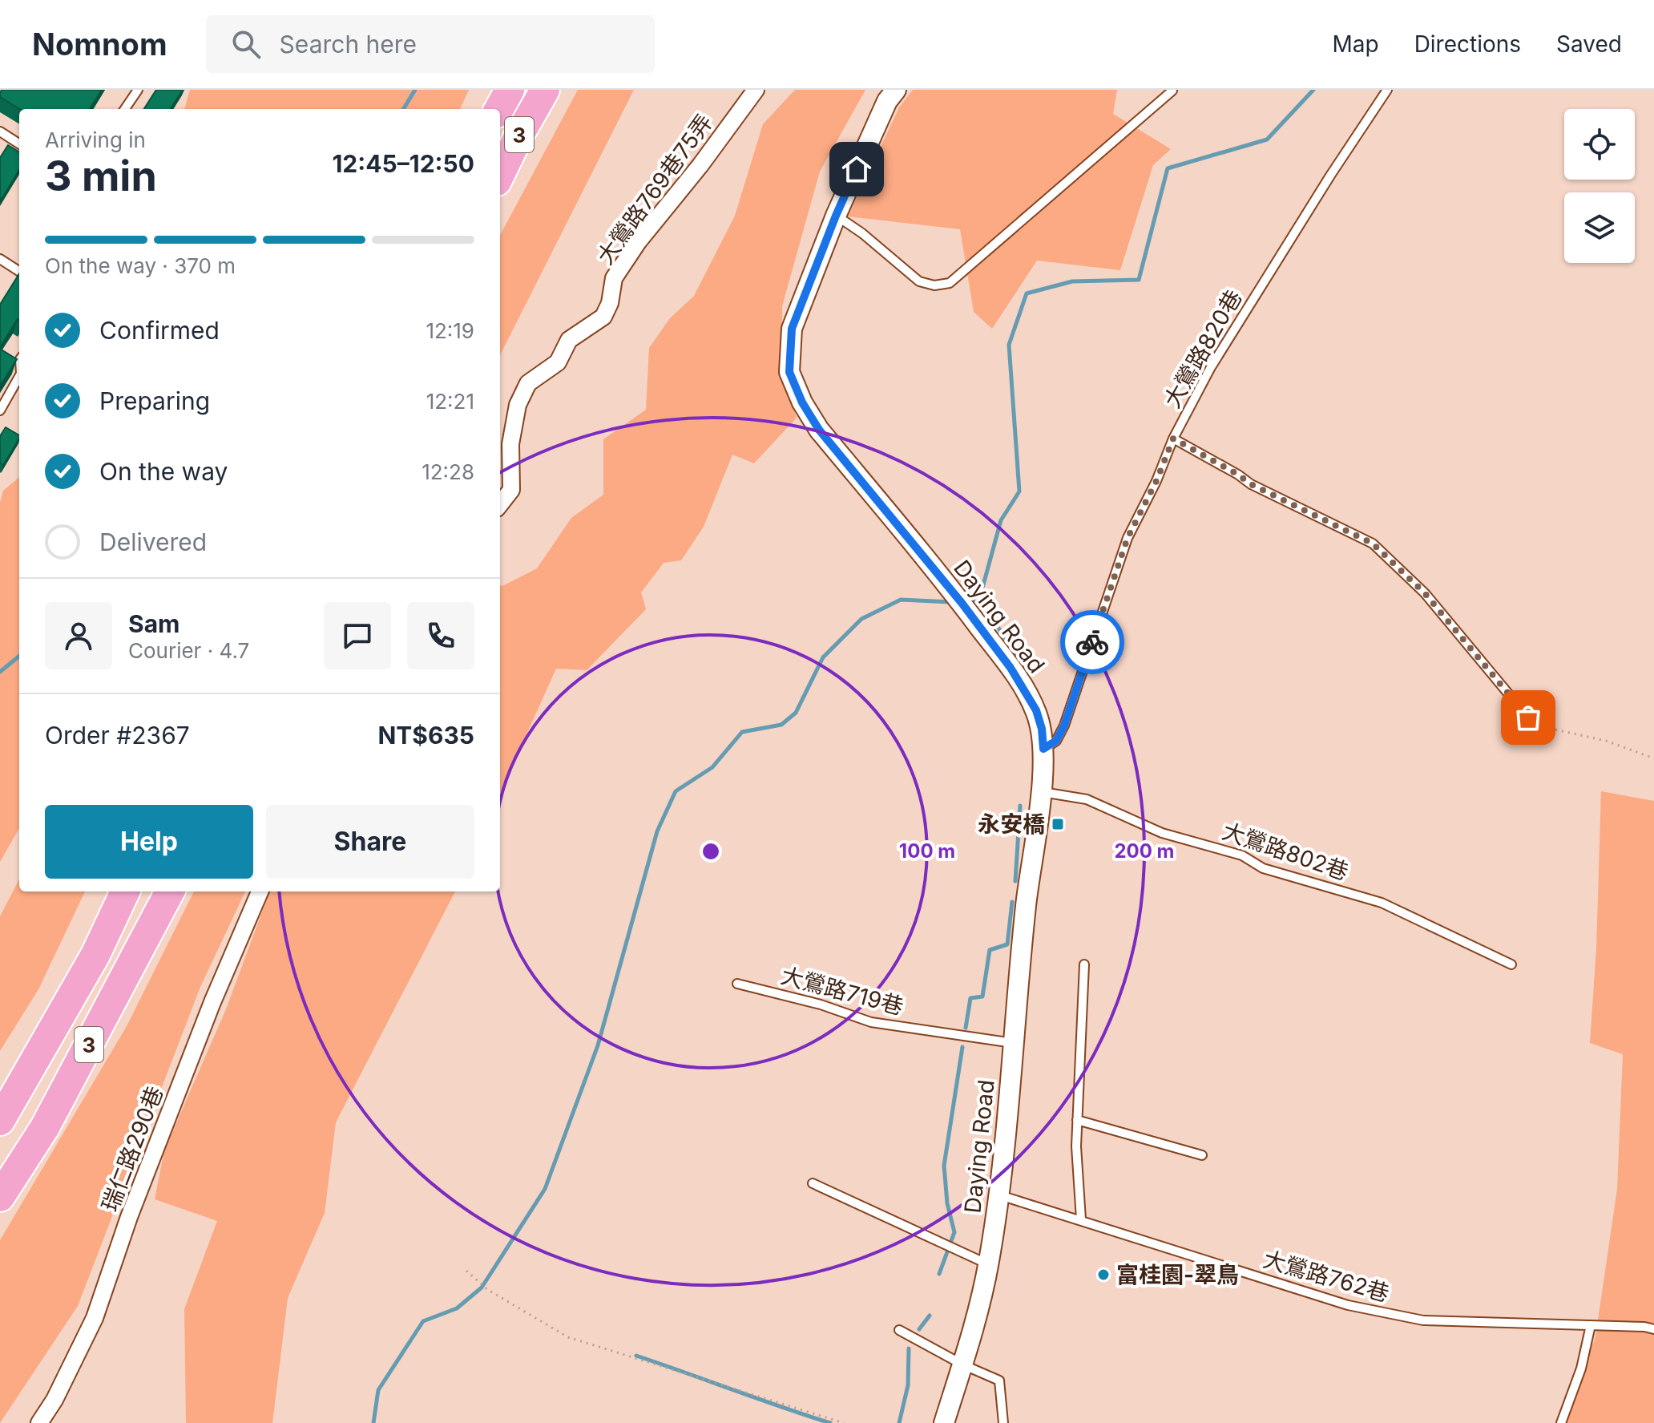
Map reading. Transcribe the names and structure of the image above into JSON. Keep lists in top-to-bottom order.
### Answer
{
  "streets": {
    "highway": ["3"],
    "street": ["大鶯路769巷75弄", "Daying Road", "瑞仁路290巷"],
    "lane": [
      "大鶯路820巷",
      "大鶯路802巷",
      "大鶯路719巷",
      "大鶯路762巷"
    ]
  },
  "crossings": [
    ["大鶯路820巷", "Daying Road"],
    ["Daying Road", "大鶯路802巷"],
    ["Daying Road", "大鶯路719巷"],
    ["Daying Road", "大鶯路762巷"]
  ],
  "places": {
    "transit": ["永安橋"],
    "other": ["富桂園-翠鳥"]
  },
  "page": {
    "header": "Nomnom",
    "search": "Search here",
    "nav": ["Map", "Directions", "Saved"],
    "heading": ["3 min", "Arriving in", "12:45–12:50"],
    "panel": [
      "Sam",
      "Courier · 4.7",
      "Order #2367",
      "NT$635"
    ],
    "bar": "On the way · 370 m",
    "list": [
      ["Confirmed", "12:19"],
      ["Preparing", "12:21"],
      ["On the way", "12:28"],
      "Delivered"
    ],
    "buttons": ["Help", "Share"]
  },
  "rings": ["100 m", "200 m"]
}
